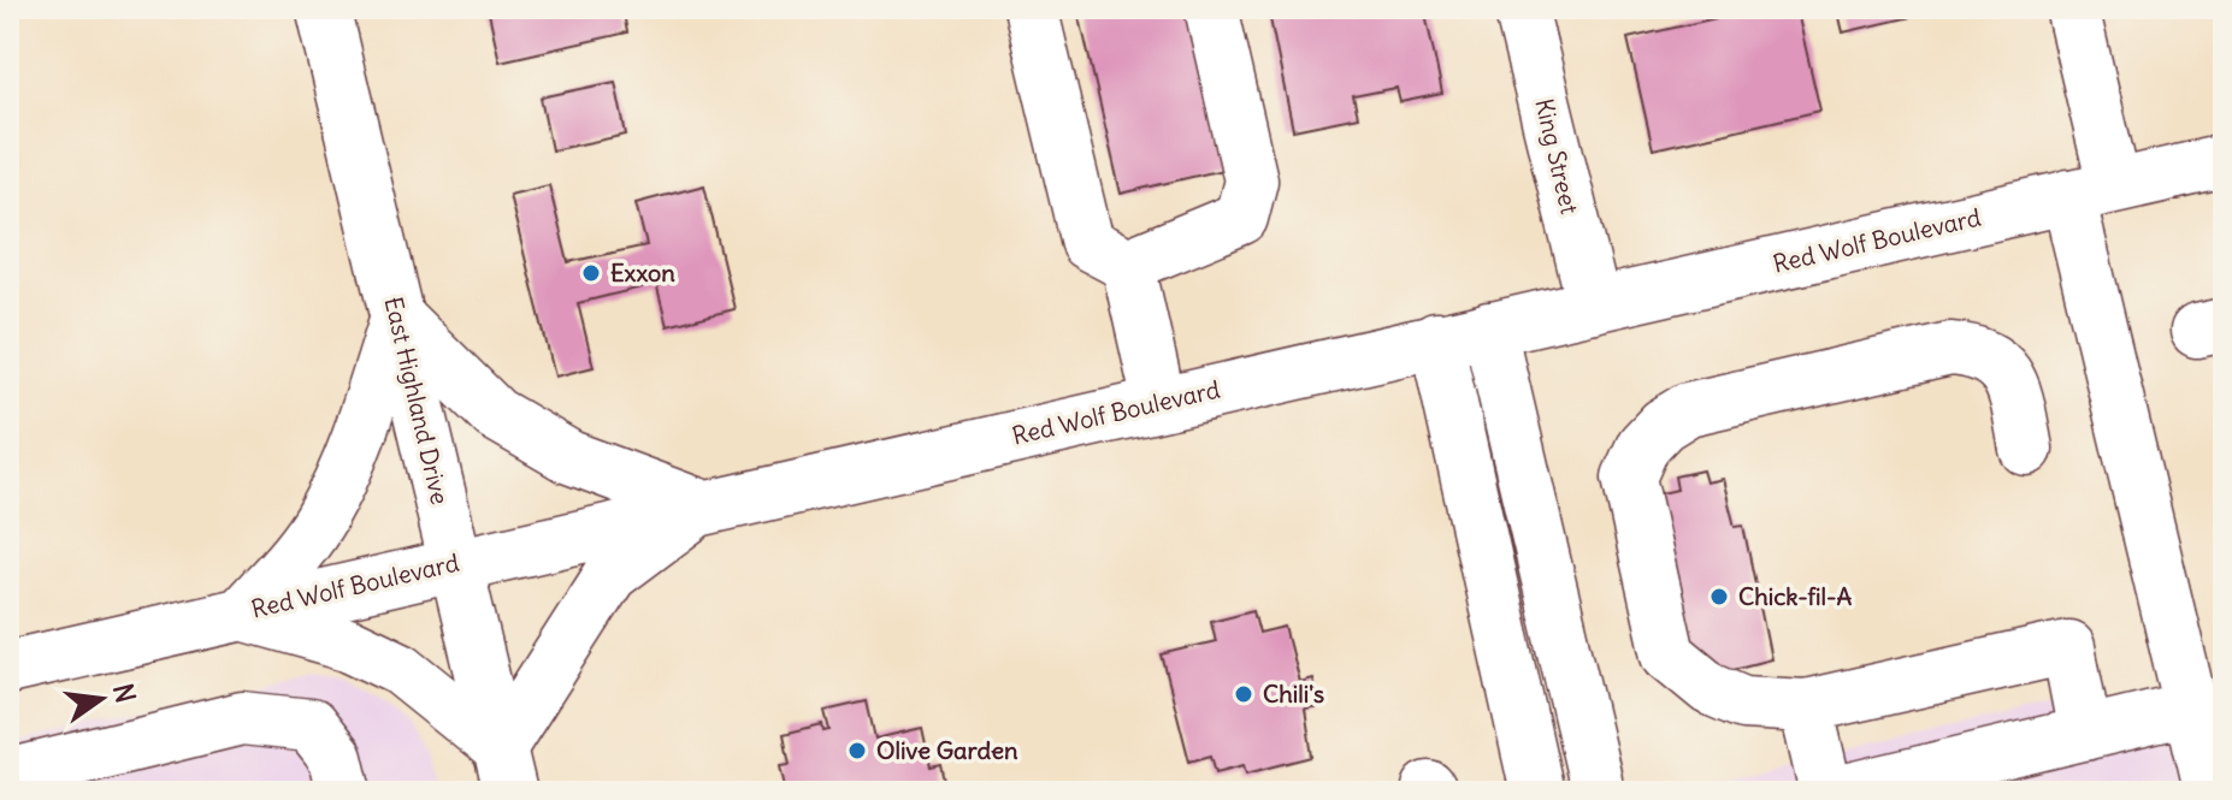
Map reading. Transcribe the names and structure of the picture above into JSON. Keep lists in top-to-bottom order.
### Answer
{
  "streets": {
    "main road": ["King Street", "Red Wolf Boulevard", "East Highland Drive"]
  },
  "crossings": [
    ["King Street", "Red Wolf Boulevard"],
    ["Red Wolf Boulevard", "East Highland Drive"]
  ],
  "places": [
    "Exxon",
    "Chick-fil-A",
    "Chili's",
    "Olive Garden"
  ],
  "north": "right"
}
